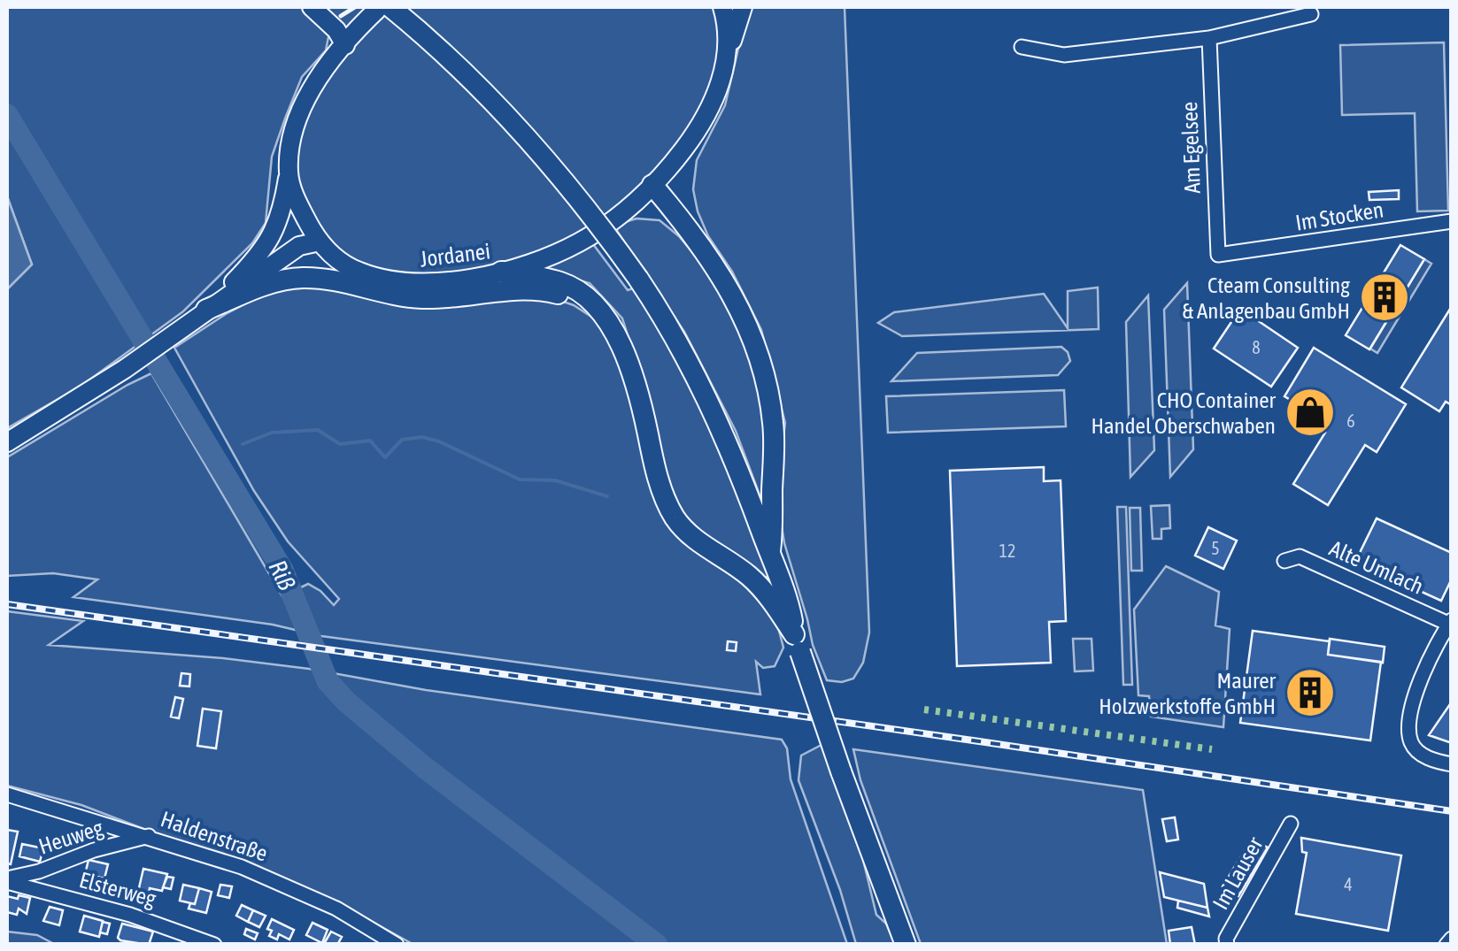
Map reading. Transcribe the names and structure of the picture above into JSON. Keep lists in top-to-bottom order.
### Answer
{
  "streets": {
    "main road": ["Jordanei"],
    "street": [
      "Am Egelsee",
      "Im Stocken",
      "Alte Umlach",
      "Haldenstraße",
      "Heuweg",
      "Im Lauser",
      "Elsterweg"
    ]
  },
  "crossings": [
    ["Am Egelsee", "Im Stocken"],
    ["Haldenstraße", "Heuweg"],
    ["Heuweg", "Elsterweg"]
  ],
  "water": ["Riß"],
  "places": {
    "building": ["Cteam Consulting & Anlagenbau GmbH", "Maurer Holzwerkstoffe GmbH"],
    "shop": ["CHO Container Handel Oberschwaben"]
  },
  "house_numbers": [
    "8",
    "6",
    "5",
    "12",
    "4"
  ]
}
